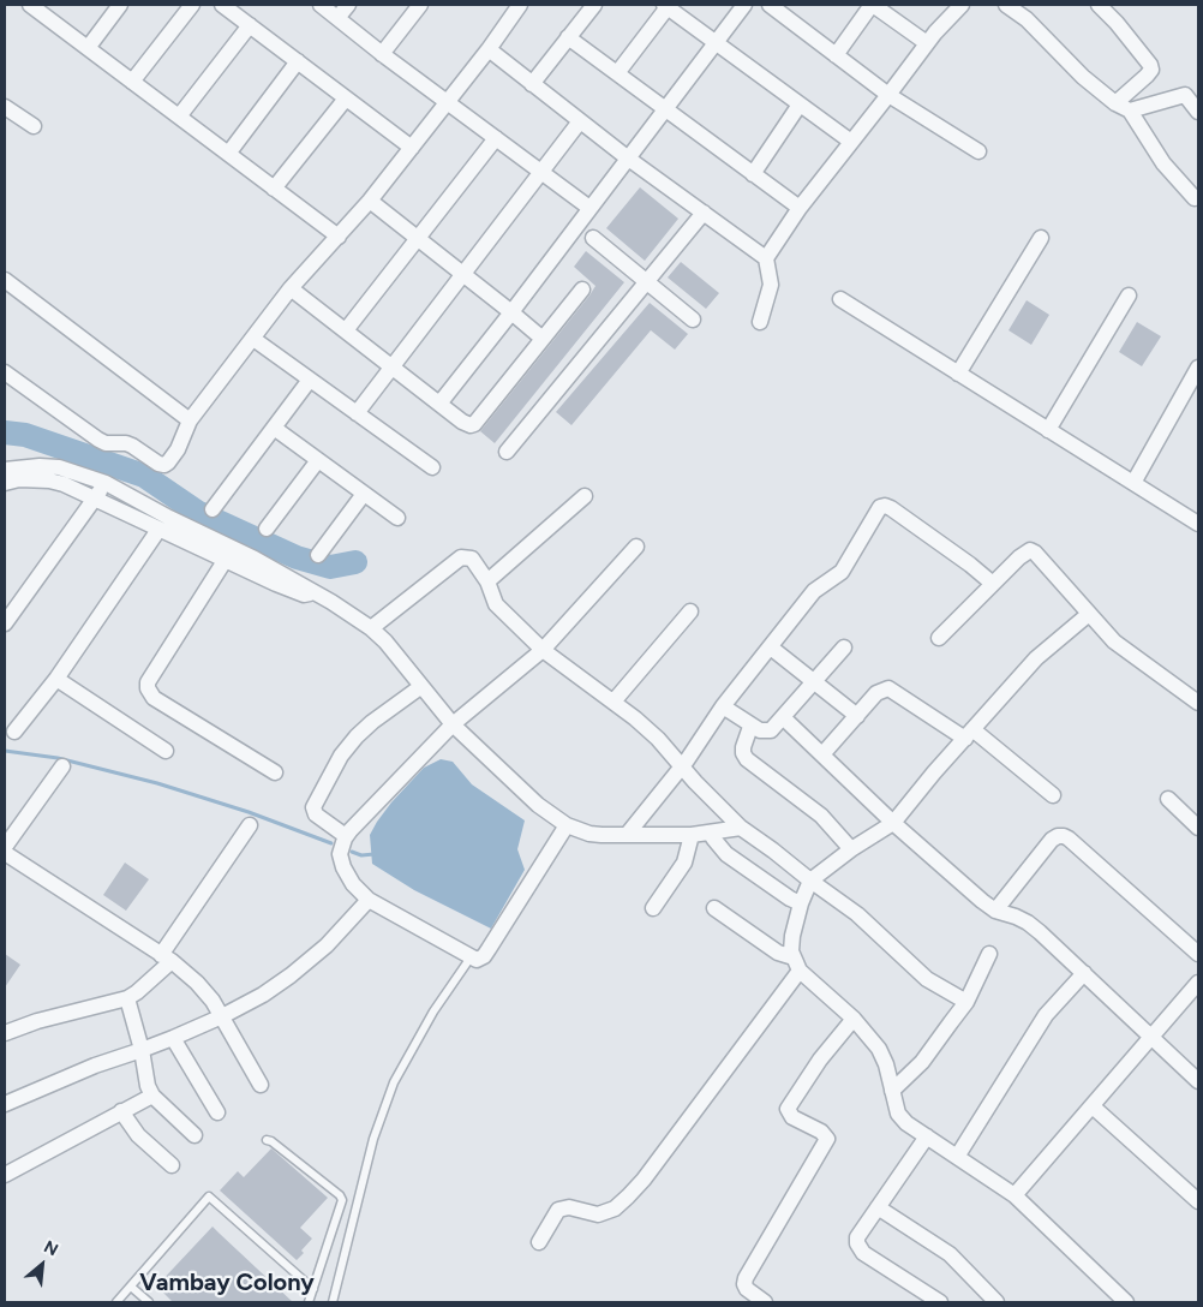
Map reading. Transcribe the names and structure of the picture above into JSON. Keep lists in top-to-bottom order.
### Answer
{
  "districts": ["Vambay Colony"],
  "north": "top right"
}
